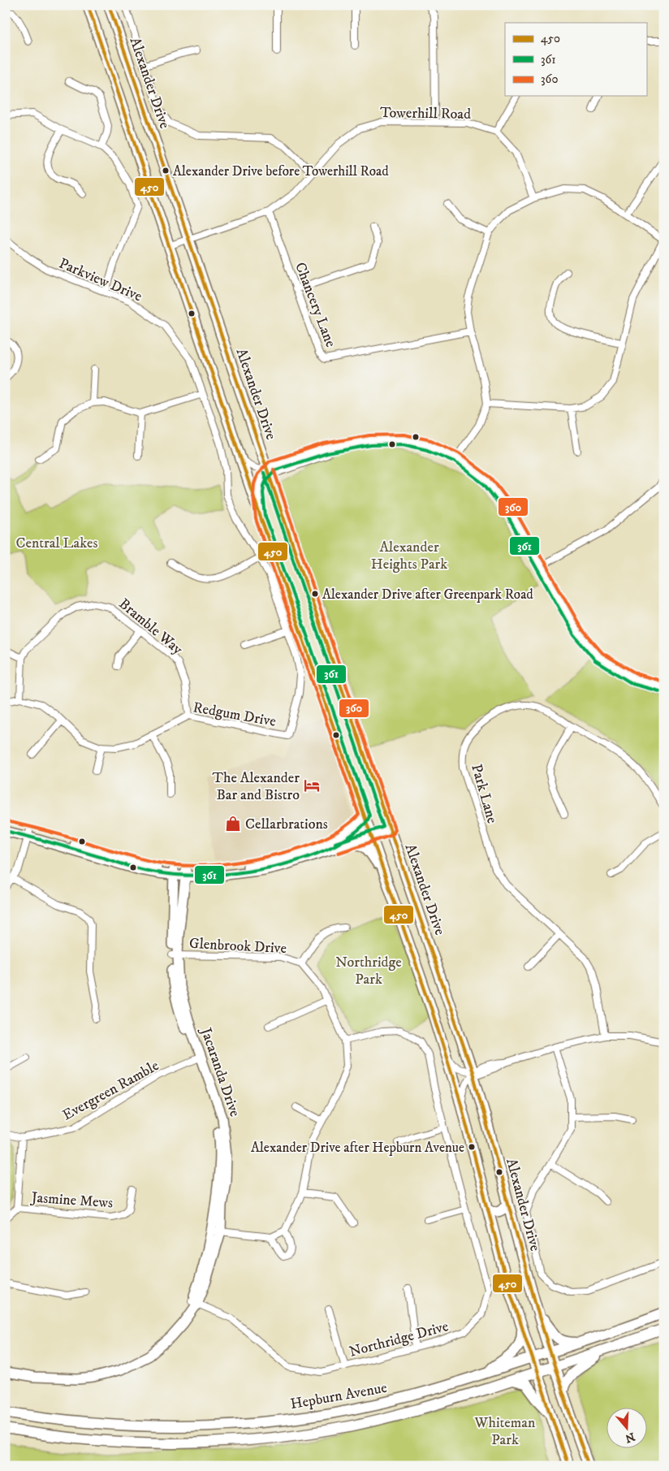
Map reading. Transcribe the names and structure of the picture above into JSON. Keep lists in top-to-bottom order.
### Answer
{
  "streets": {
    "main road": ["Alexander Drive", "Hepburn Avenue"],
    "street": [
      "Towerhill Road",
      "Parkview Drive",
      "Chancery Lane",
      "Bramble Way",
      "Redgum Drive",
      "Park Lane",
      "Glenbrook Drive",
      "Jacaranda Drive",
      "Evergreen Ramble",
      "Jasmine Mews",
      "Northridge Drive"
    ]
  },
  "crossings": [
    ["Alexander Drive", "Towerhill Road"],
    ["Alexander Drive", "Hepburn Avenue"],
    ["Towerhill Road", "Chancery Lane"],
    ["Parkview Drive", "Redgum Drive"],
    ["Bramble Way", "Redgum Drive"],
    ["Glenbrook Drive", "Jacaranda Drive"],
    ["Glenbrook Drive", "Northridge Drive"],
    ["Jacaranda Drive", "Evergreen Ramble"],
    ["Jacaranda Drive", "Northridge Drive"]
  ],
  "parks": [
    "Central Lakes",
    "Alexander Heights Park",
    "Northridge Park",
    "Whiteman Park"
  ],
  "places": {
    "other": ["Alexander Drive before Towerhill Road", "Alexander Drive after Greenpark Road", "Alexander Drive after Hepburn Avenue"],
    "hotel": ["The Alexander Bar and Bistro"],
    "shop": ["Cellarbrations"]
  },
  "lines": ["transit line 450", "transit line 360", "transit line 361"],
  "legend": ["450", "361", "360"],
  "north": "bottom"
}
